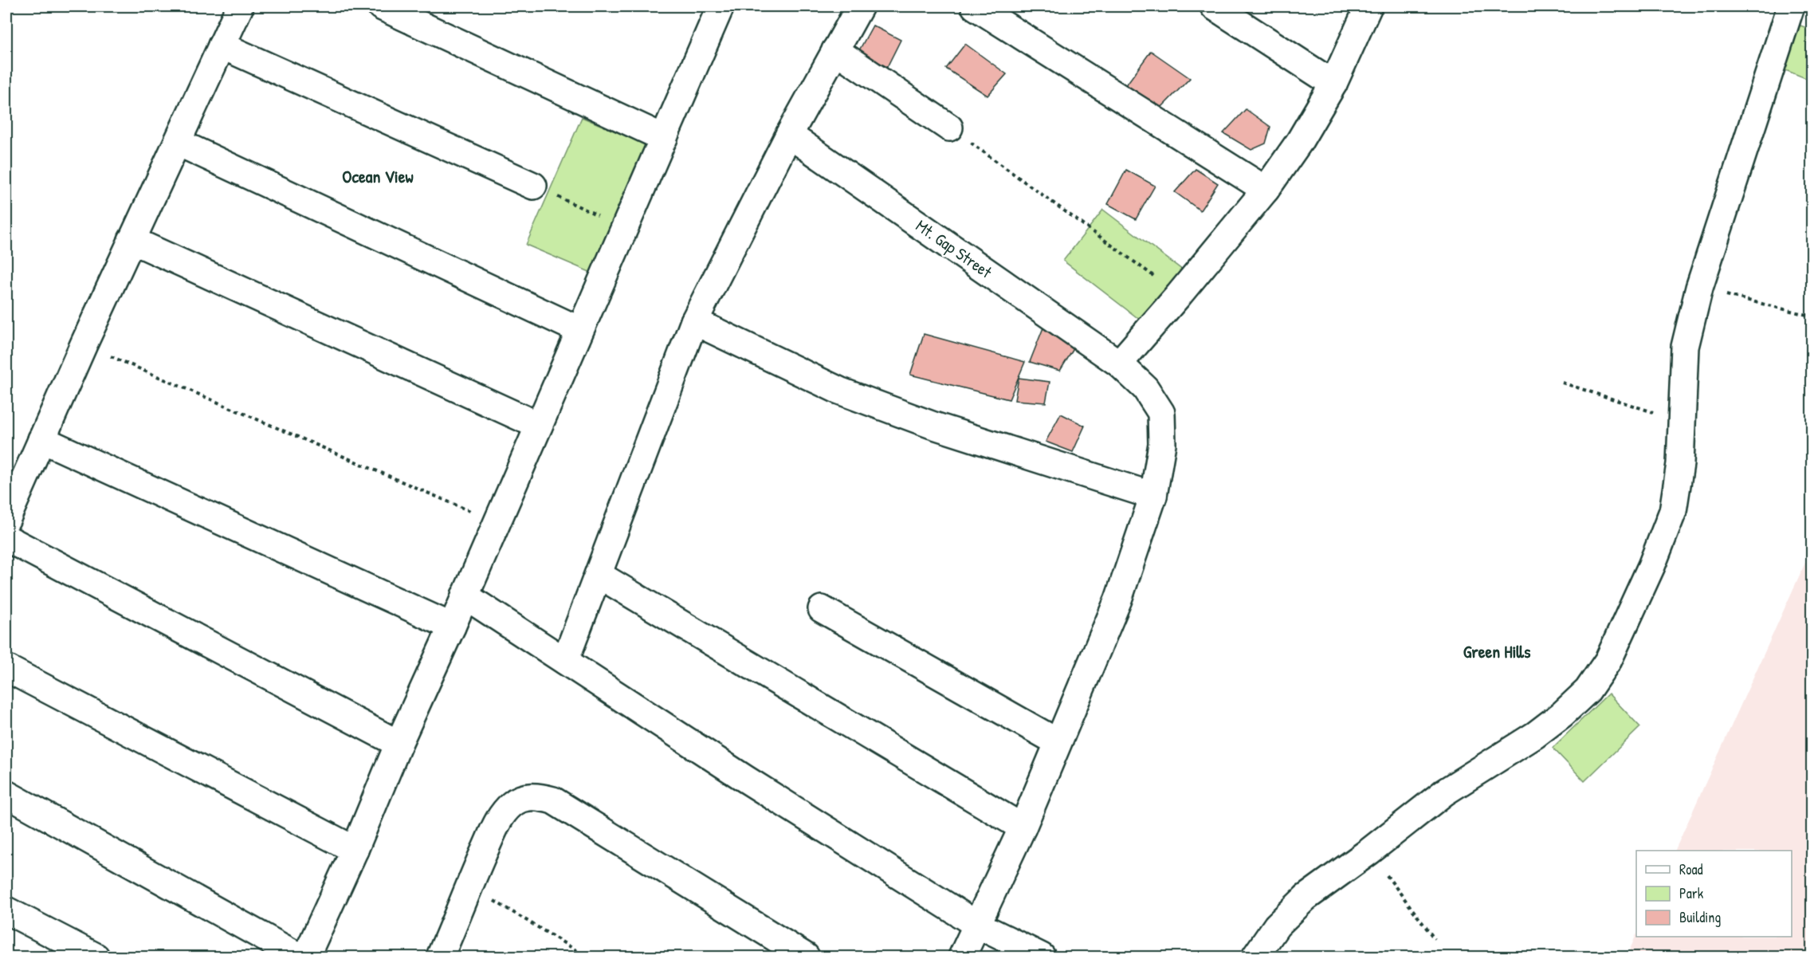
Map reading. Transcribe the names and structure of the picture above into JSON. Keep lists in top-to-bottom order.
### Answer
{
  "streets": {
    "street": ["Mt. Gap Street"]
  },
  "districts": ["Ocean View", "Green Hills"],
  "legend": ["Road", "Park", "Building"]
}
